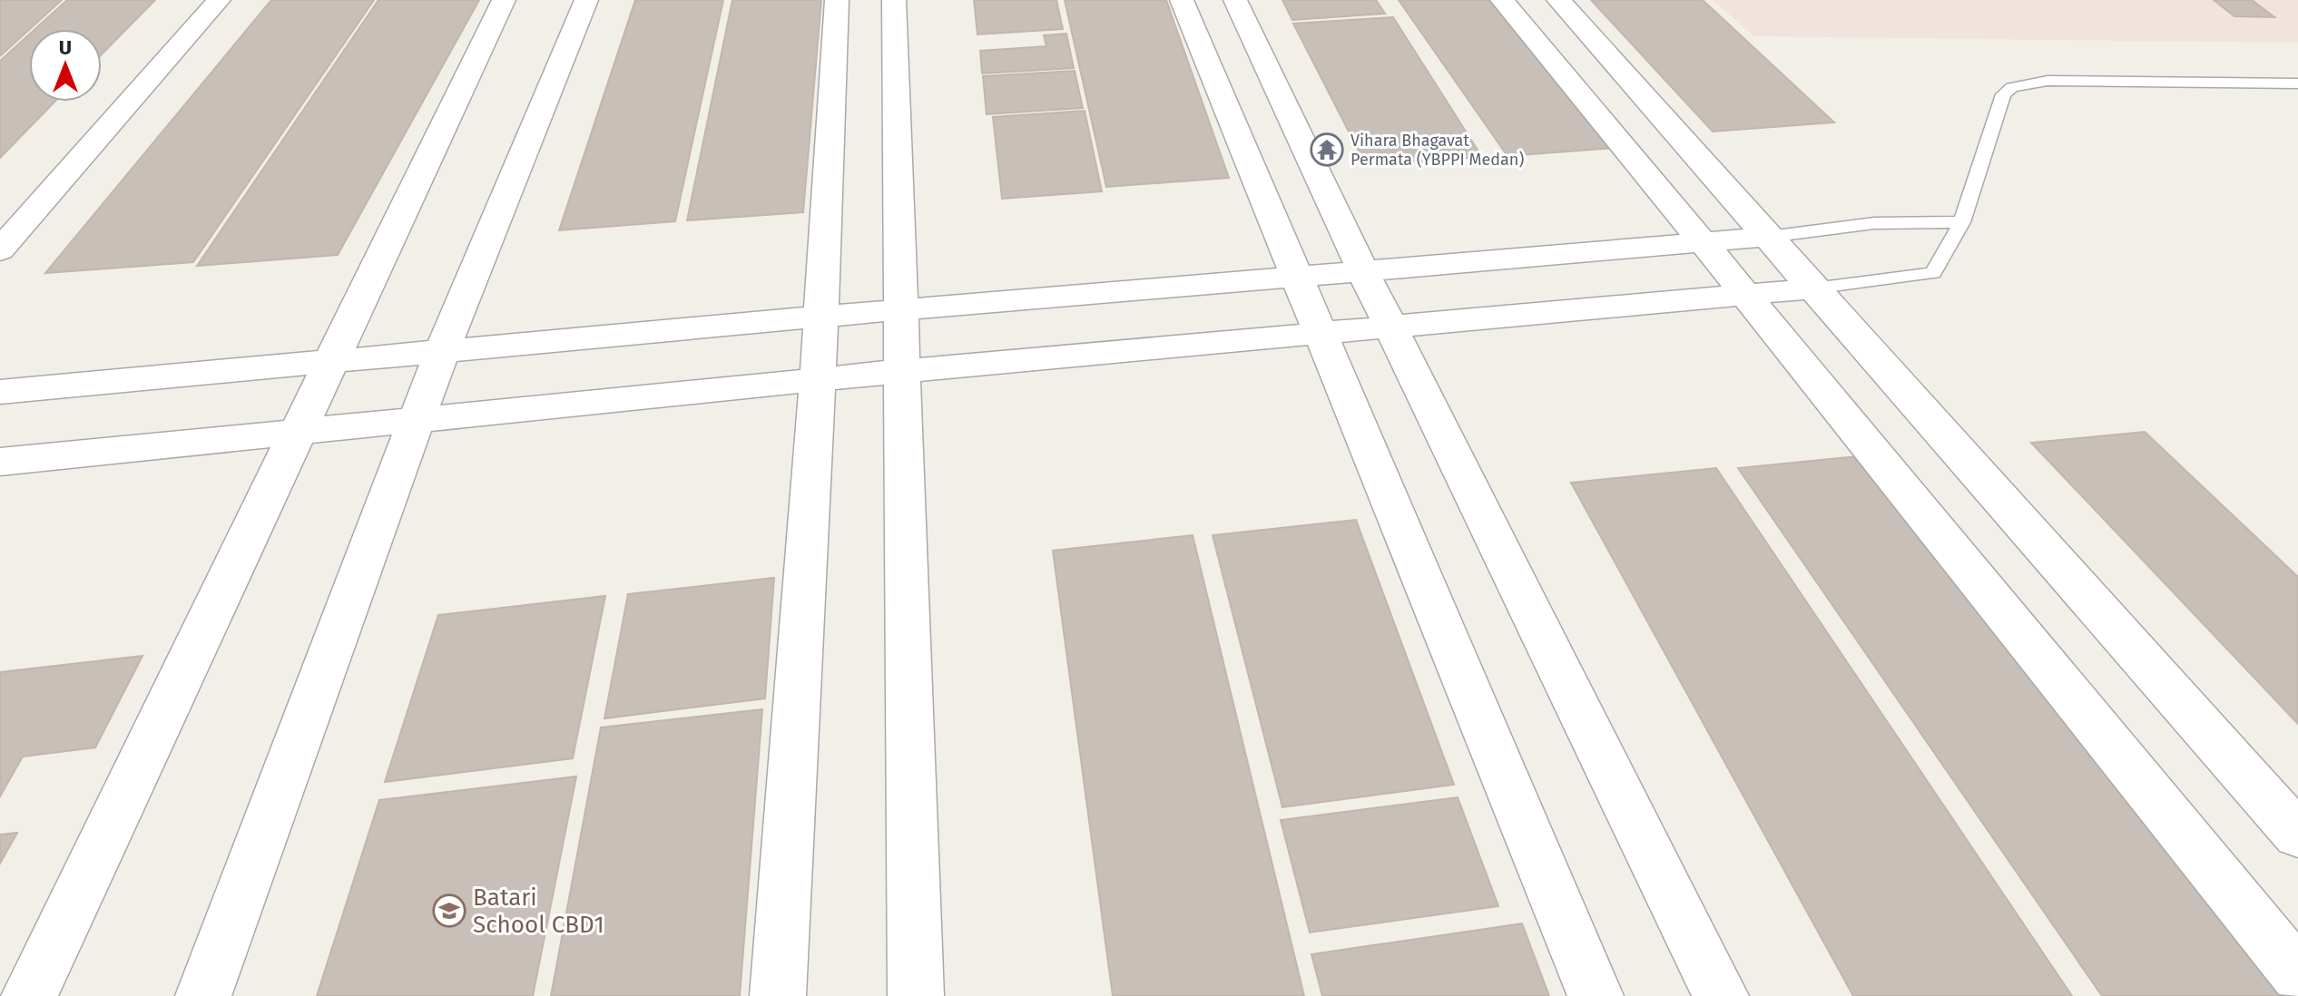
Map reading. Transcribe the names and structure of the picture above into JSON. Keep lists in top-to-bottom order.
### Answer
{
  "places": {
    "temple": ["Vihara Bhagavat Permata (YBPPI Medan)"],
    "school or university": ["Batari School CBD1"]
  },
  "north": "top"
}
